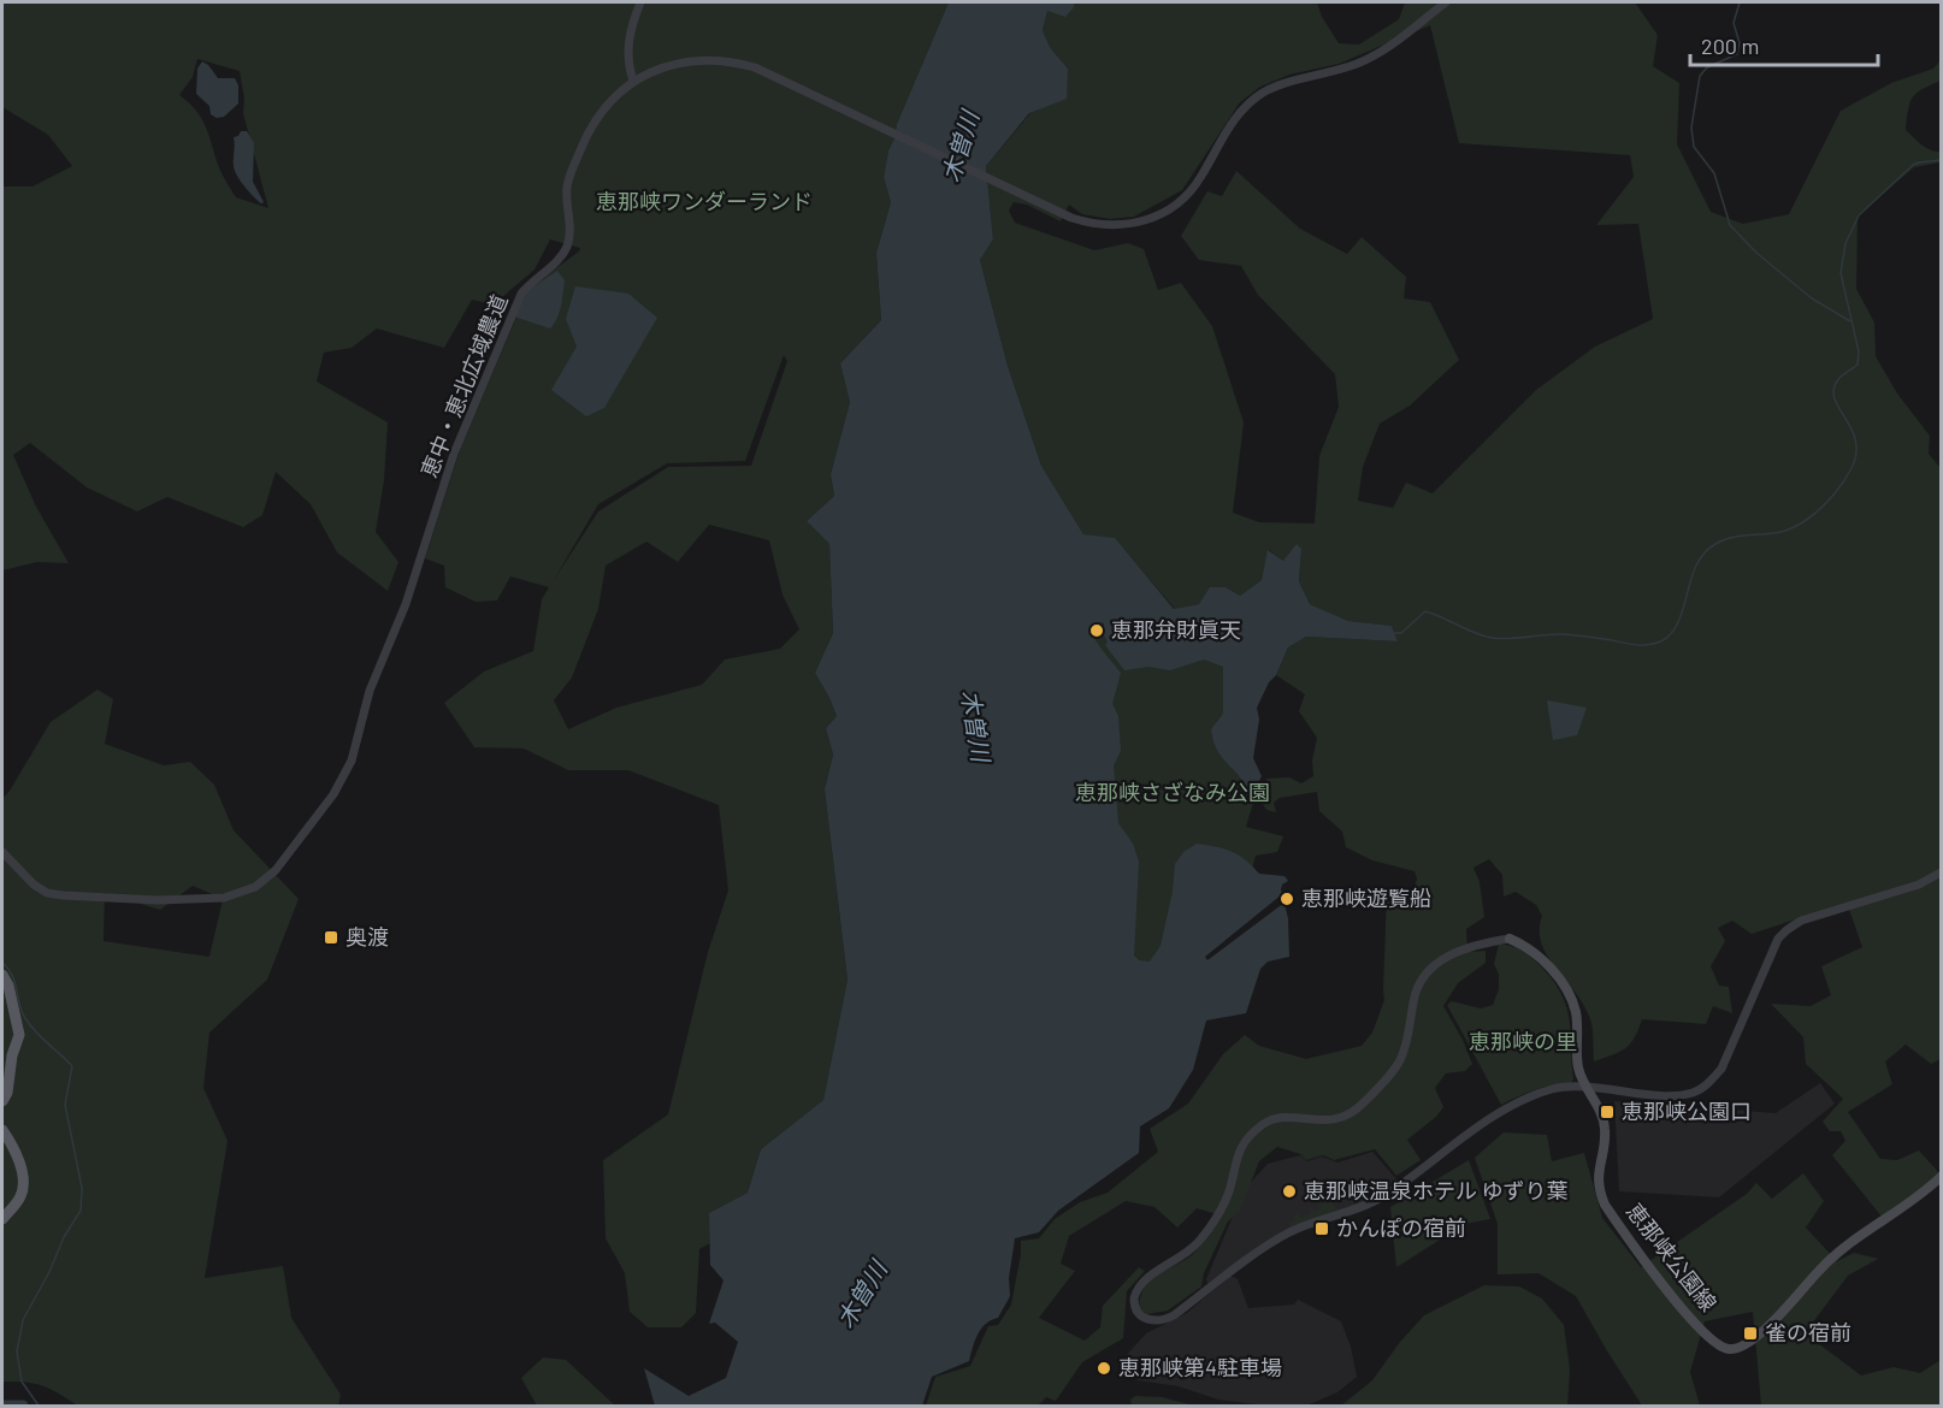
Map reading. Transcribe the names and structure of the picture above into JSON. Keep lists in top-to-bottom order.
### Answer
{
  "streets": {
    "main road": ["恵那峡公園線"],
    "street": ["恵中・恵北広域農道"]
  },
  "water": ["木曽川"],
  "parks": ["恵那峡ワンダーランド", "恵那峡さざなみ公園", "恵那峡の里"],
  "places": {
    "other": [
      "恵那弁財眞天",
      "恵那峡遊覧船",
      "恵那峡温泉ホテル ゆずり葉",
      "恵那峡第4駐車場"
    ],
    "transit": [
      "奥渡",
      "恵那峡公園口",
      "かんぽの宿前",
      "雀の宿前"
    ]
  },
  "scale_bar": "200 m"
}
